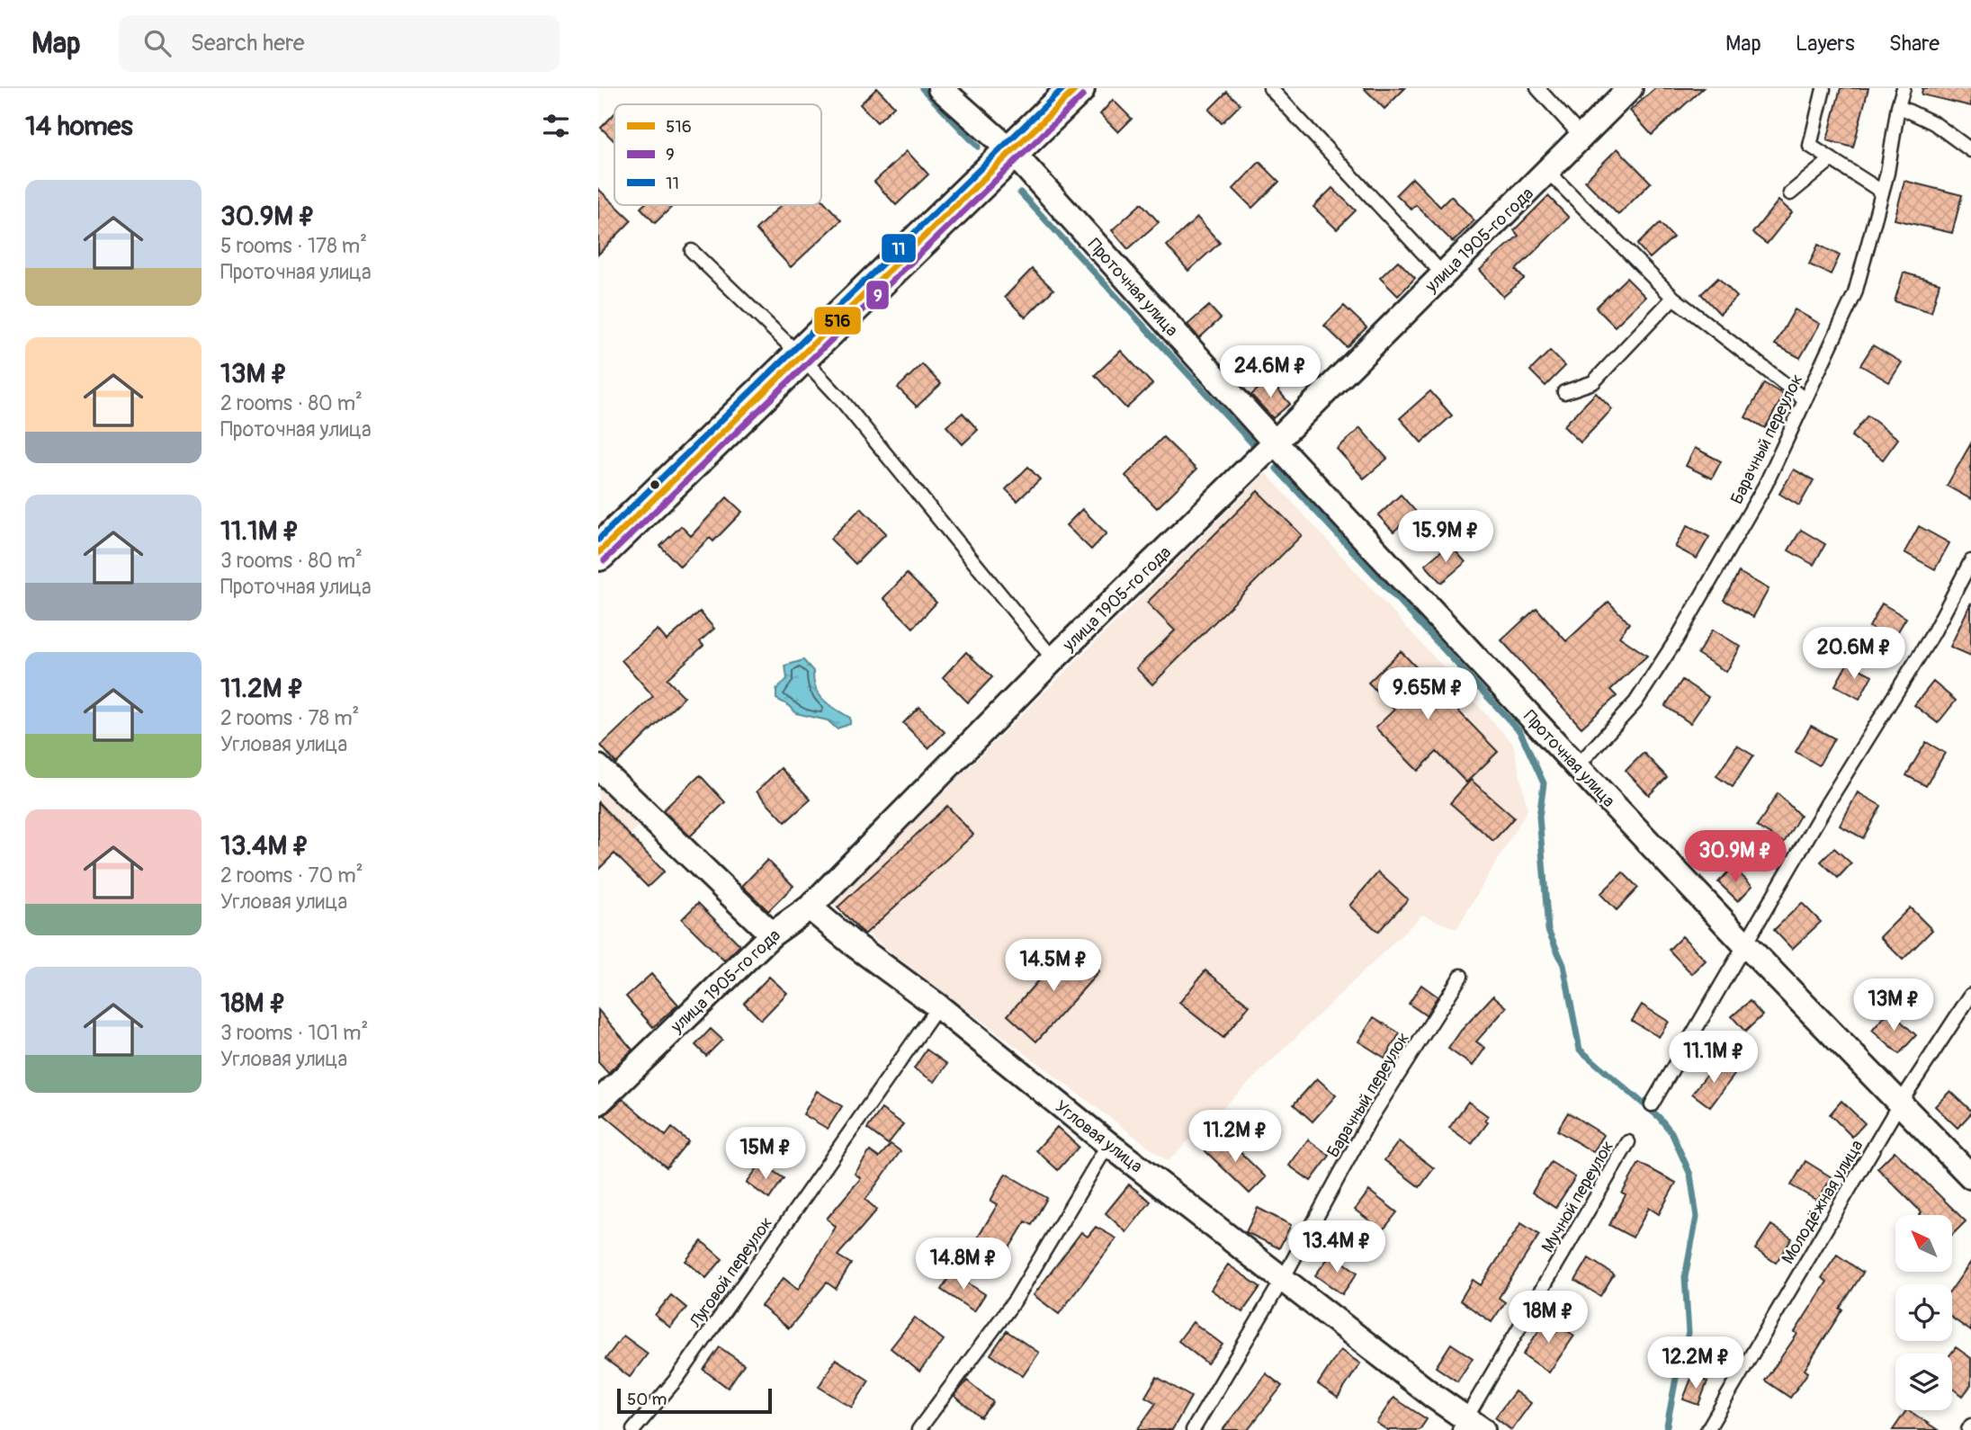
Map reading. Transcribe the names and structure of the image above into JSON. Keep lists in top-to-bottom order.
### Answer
{
  "streets": {
    "street": ["улица 1905-го года", "Проточная улица", "Угловая улица"],
    "lane": [
      "Барачный переулок",
      "Мучной переулок",
      "Молодёжная улица",
      "Луговой переулок"
    ]
  },
  "crossings": [
    ["улица 1905-го года", "Проточная улица"],
    ["улица 1905-го года", "Угловая улица"],
    ["Проточная улица", "Барачный переулок"],
    ["Проточная улица", "Молодёжная улица"],
    ["Барачный переулок", "Угловая улица"],
    ["Угловая улица", "Мучной переулок"],
    ["Угловая улица", "Луговой переулок"]
  ],
  "lines": ["transit line 516", "transit line 11", "transit line 9"],
  "legend": ["516", "9", "11"],
  "scale_bar": "50 m",
  "north": "top left",
  "page": {
    "header": "Map",
    "search": "Search here",
    "nav": ["Map", "Layers", "Share"],
    "heading": "14 homes",
    "list": [
      {
        "name": "30.9M ₽",
        "note": "5 rooms · 178 m² · Проточная улица"
      },
      {
        "name": "13M ₽",
        "note": "2 rooms · 80 m² · Проточная улица"
      },
      {
        "name": "11.1M ₽",
        "note": "3 rooms · 80 m² · Проточная улица"
      },
      {
        "name": "11.2M ₽",
        "note": "2 rooms · 78 m² · Угловая улица"
      },
      {
        "name": "13.4M ₽",
        "note": "2 rooms · 70 m² · Угловая улица"
      },
      {
        "name": "18M ₽",
        "note": "3 rooms · 101 m² · Угловая улица"
      }
    ],
    "price": [
      "24.6M ₽",
      "15.9M ₽",
      "20.6M ₽",
      "9.65M ₽",
      "30.9M ₽",
      "14.5M ₽",
      "13M ₽",
      "11.1M ₽",
      "11.2M ₽",
      "15M ₽",
      "13.4M ₽",
      "14.8M ₽",
      "18M ₽",
      "12.2M ₽"
    ],
    "scale": "50 m"
  }
}
